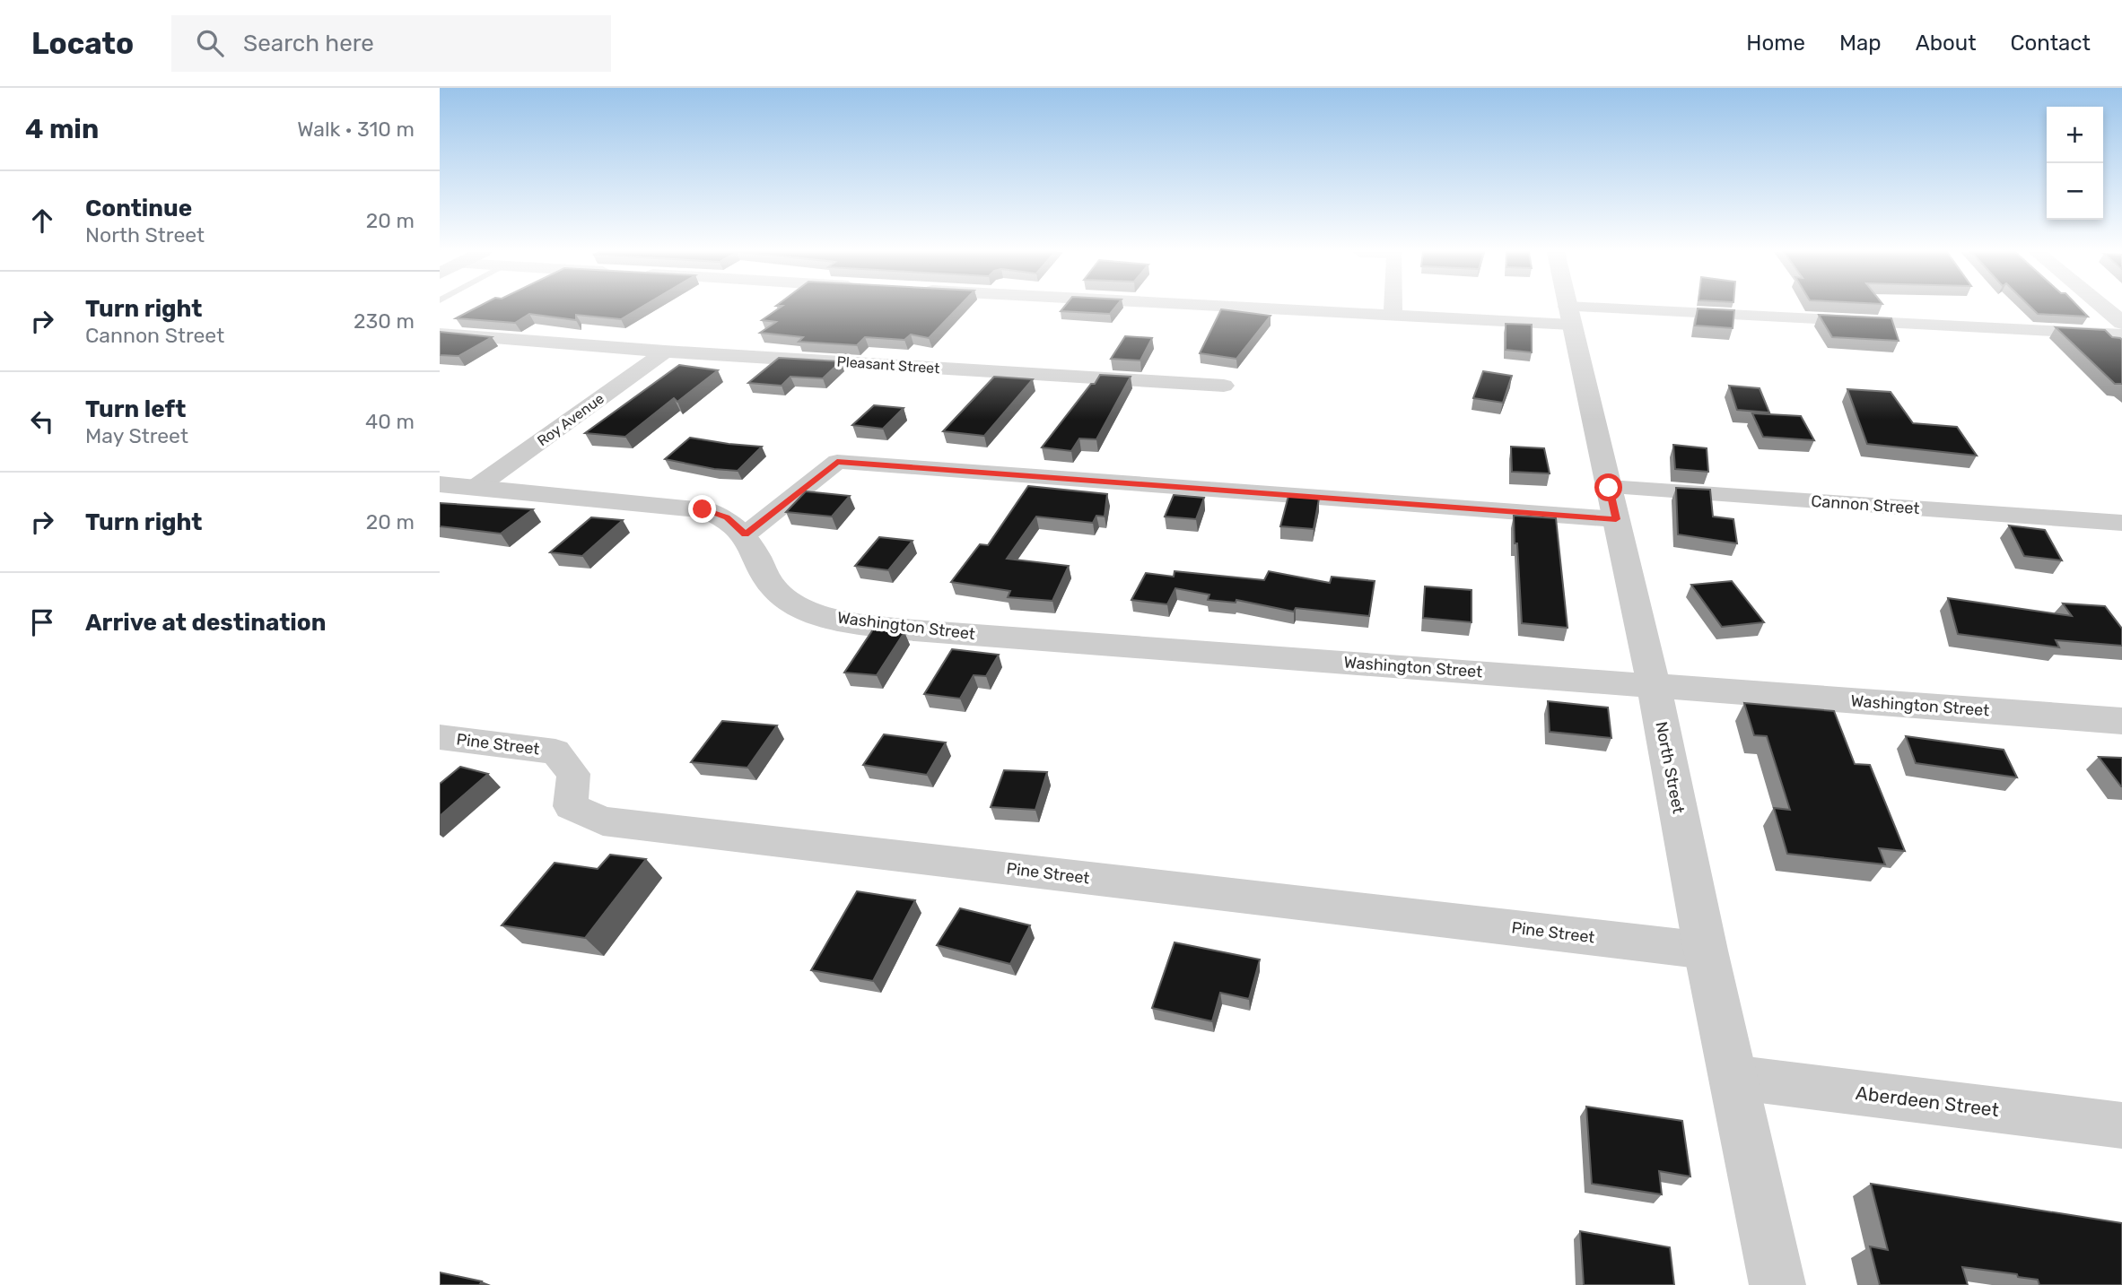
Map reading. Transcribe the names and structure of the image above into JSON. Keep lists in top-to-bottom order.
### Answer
{
  "streets": {
    "street": [
      "Pleasant Street",
      "Roy Avenue",
      "Cannon Street",
      "Washington Street",
      "Pine Street",
      "North Street",
      "Aberdeen Street"
    ]
  },
  "crossings": [
    ["Pleasant Street", "Roy Avenue"],
    ["Cannon Street", "Washington Street"],
    ["Cannon Street", "North Street"],
    ["Washington Street", "North Street"],
    ["Pine Street", "North Street"],
    ["North Street", "Aberdeen Street"]
  ],
  "page": {
    "header": "Locato",
    "search": "Search here",
    "nav": [
      "Home",
      "Map",
      "About",
      "Contact"
    ],
    "heading": ["4 min", "Walk · 310 m"],
    "map_buttons": ["+", "−"],
    "list": [
      ["Continue", "North Street", "20 m"],
      ["Turn right", "Cannon Street", "230 m"],
      ["Turn left", "May Street", "40 m"],
      ["Turn right", "20 m"],
      "Arrive at destination"
    ]
  }
}
